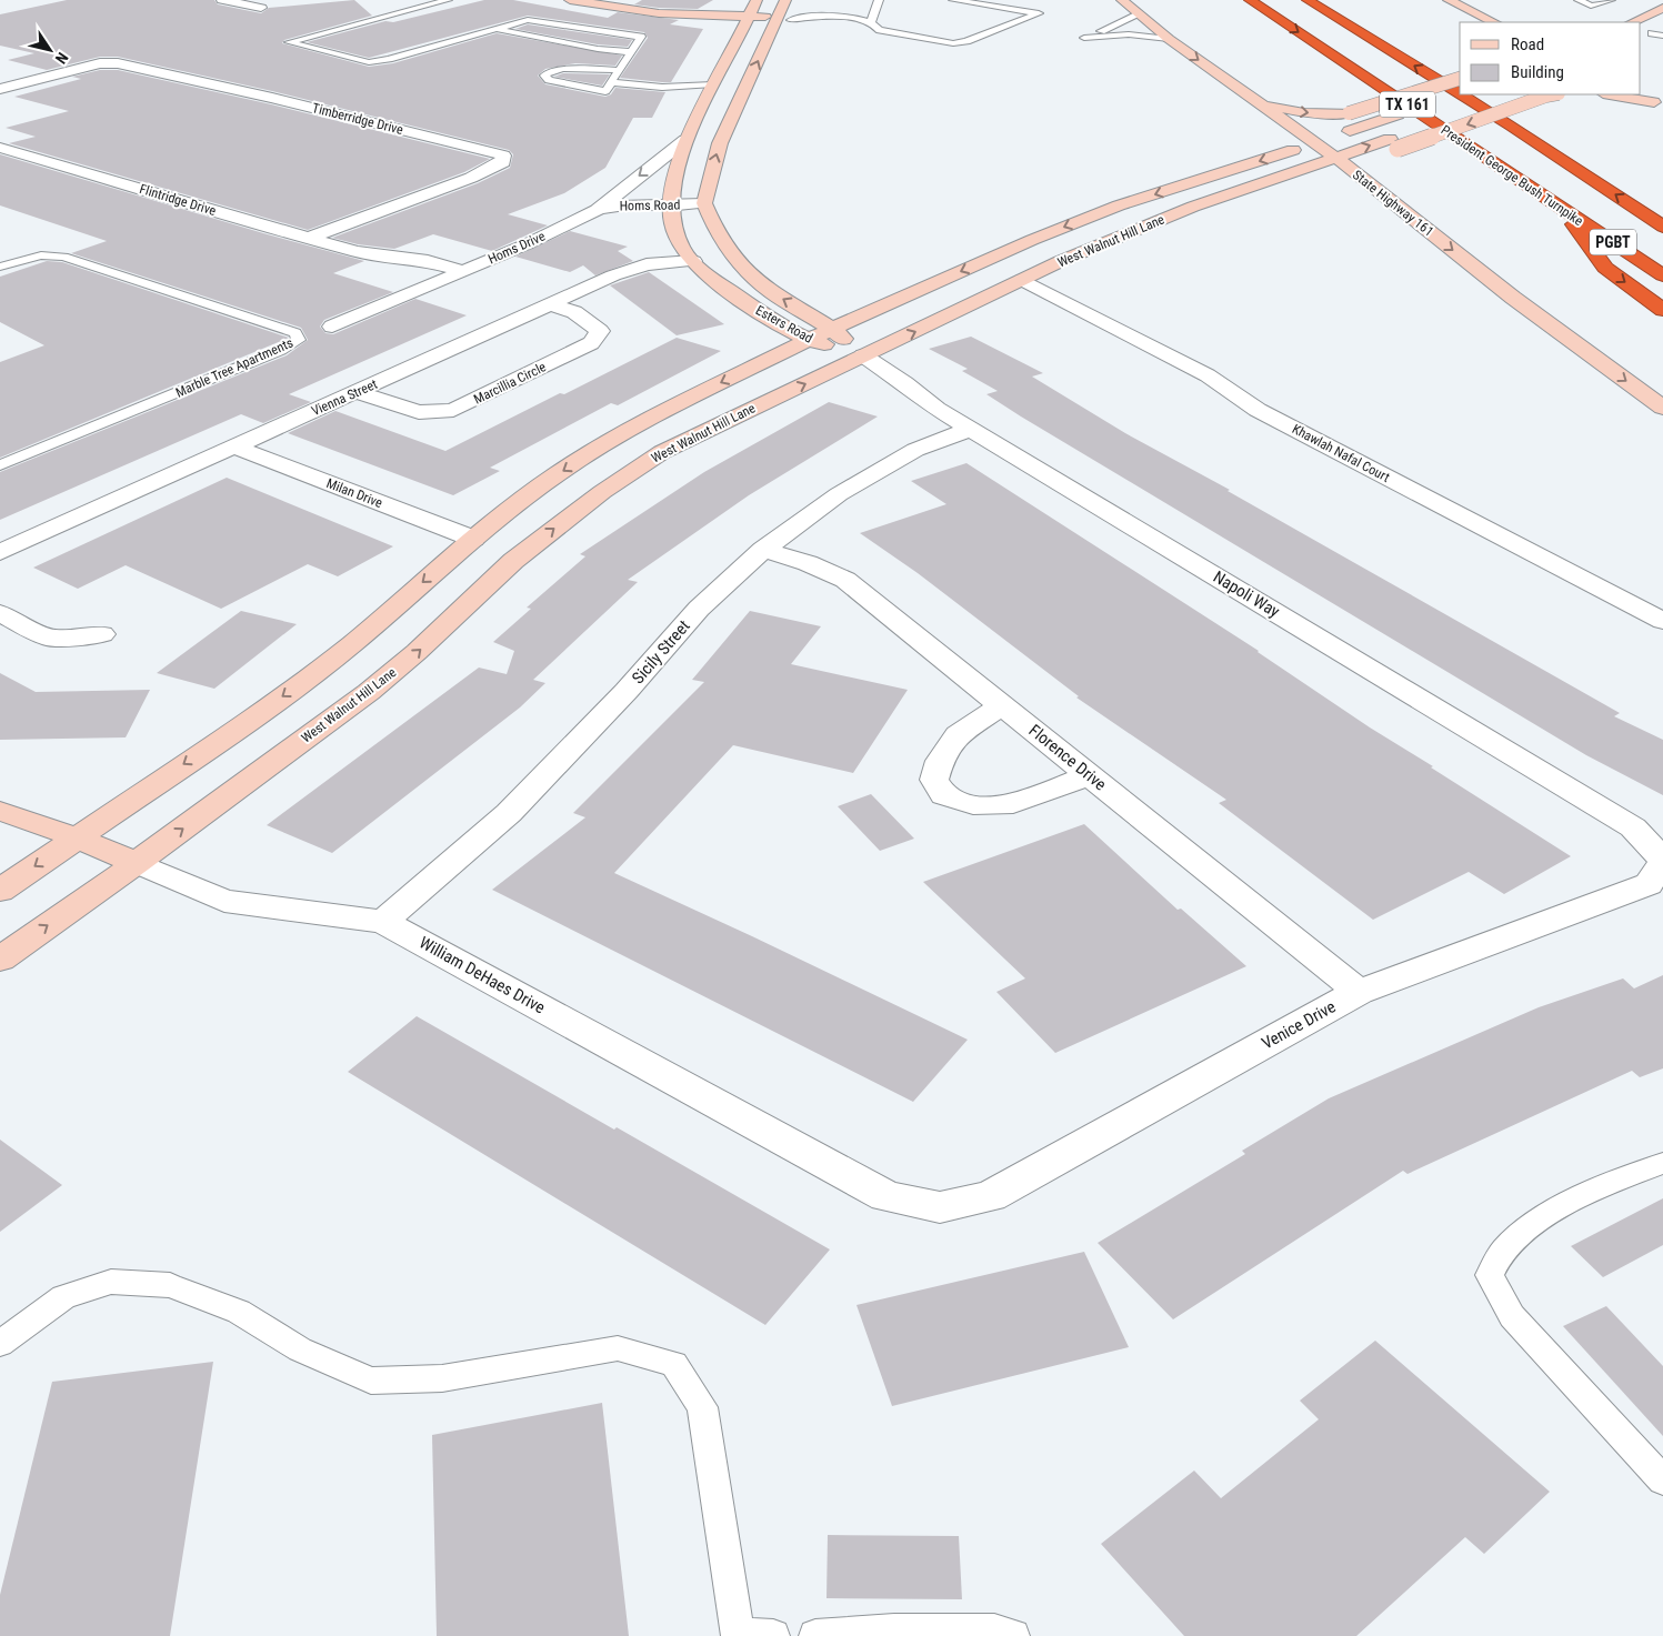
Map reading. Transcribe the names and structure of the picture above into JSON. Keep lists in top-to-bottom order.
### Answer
{
  "streets": {
    "highway": ["TX 161", "President George Bush Turnpike", "PGBT"],
    "main road": [
      "State Highway 161",
      "West Walnut Hill Lane",
      "Esters Road",
      "William DeHaes Drive"
    ],
    "street": [
      "Timberridge Drive",
      "Flintridge Drive",
      "Homs Road",
      "Homs Drive",
      "Marcillia Circle",
      "Vienna Street",
      "Khawlah Nafal Court",
      "Milan Drive",
      "Napoli Way",
      "Sicily Street",
      "Florence Drive",
      "Venice Drive"
    ],
    "lane": ["Marble Tree Apartments"]
  },
  "crossings": [
    ["Timberridge Drive", "Flintridge Drive"],
    ["Flintridge Drive", "Homs Drive"],
    ["State Highway 161", "West Walnut Hill Lane"],
    ["Homs Road", "Homs Drive"],
    ["Homs Road", "Esters Road"],
    ["West Walnut Hill Lane", "Esters Road"],
    ["West Walnut Hill Lane", "Khawlah Nafal Court"],
    ["West Walnut Hill Lane", "Milan Drive"],
    ["West Walnut Hill Lane", "Napoli Way"],
    ["West Walnut Hill Lane", "William DeHaes Drive"],
    ["Homs Drive", "Esters Road"],
    ["Esters Road", "Vienna Street"],
    ["Esters Road", "Napoli Way"],
    ["Marcillia Circle", "Vienna Street"],
    ["Vienna Street", "Milan Drive"],
    ["Napoli Way", "Sicily Street"],
    ["Napoli Way", "Venice Drive"],
    ["Sicily Street", "Florence Drive"],
    ["Sicily Street", "William DeHaes Drive"],
    ["Florence Drive", "Venice Drive"],
    ["William DeHaes Drive", "Venice Drive"]
  ],
  "one_way": ["State Highway 161"],
  "legend": ["Road", "Building"],
  "north": "bottom right"
}
